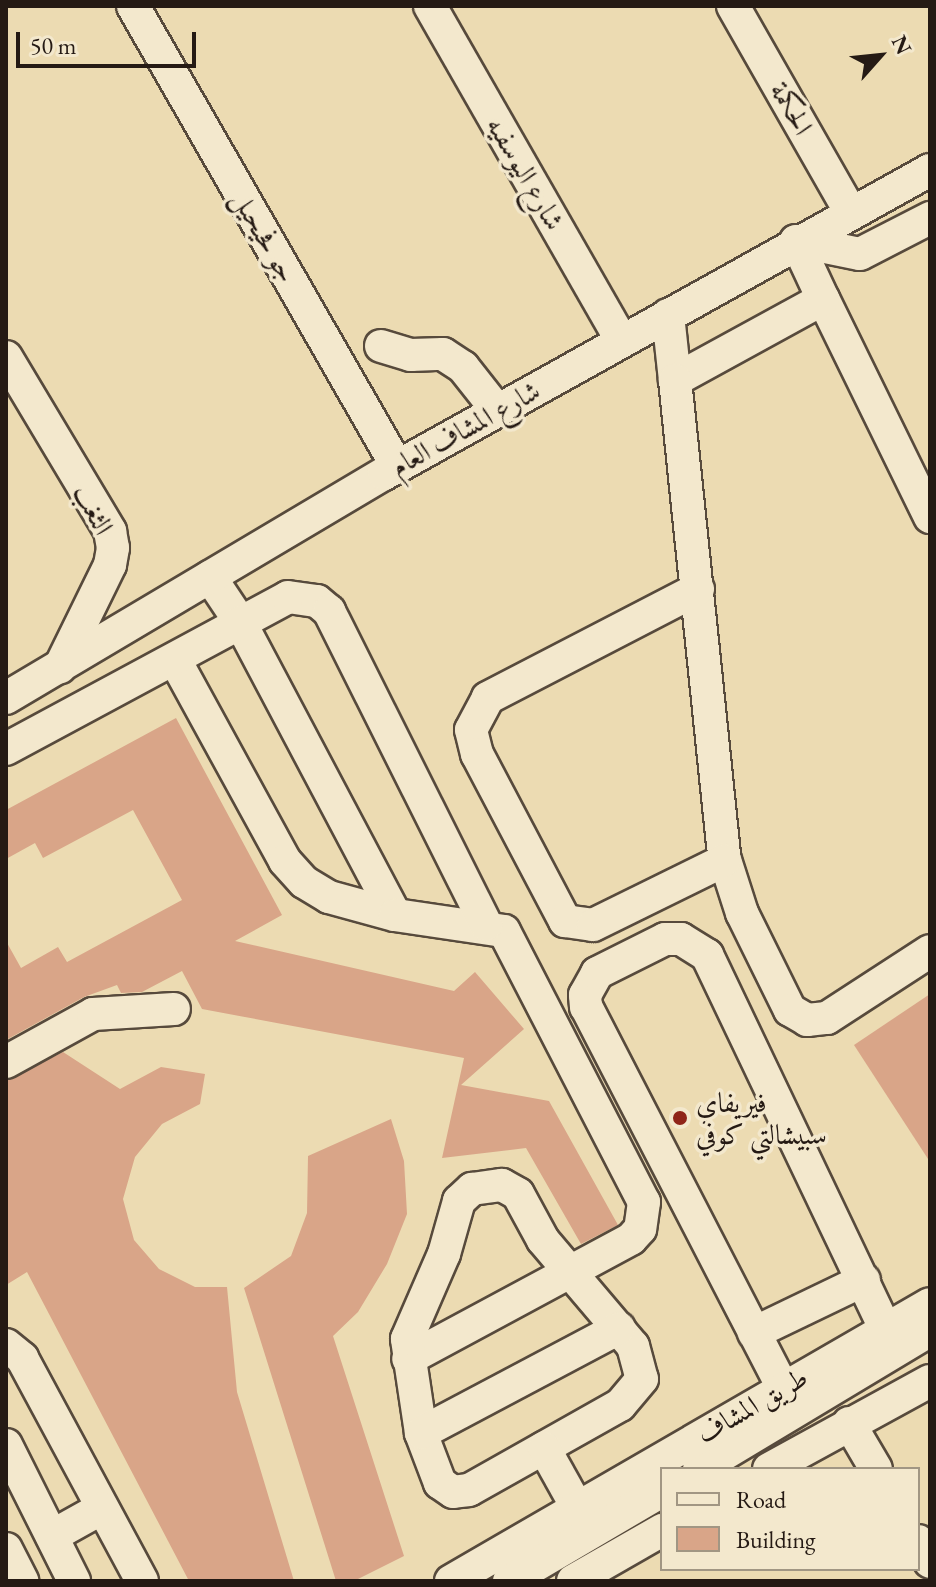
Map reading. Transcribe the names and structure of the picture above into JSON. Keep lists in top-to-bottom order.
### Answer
{
  "streets": {
    "street": [
      "الحكمة",
      "شارع اليوسفيه",
      "جو فحيحيل",
      "شارع المشاف العام",
      "الثغب",
      "طريق المشاف"
    ]
  },
  "crossings": [
    ["الحكمة", "شارع المشاف العام"],
    ["شارع اليوسفيه", "شارع المشاف العام"],
    ["جو فحيحيل", "شارع المشاف العام"],
    ["شارع المشاف العام", "الثغب"]
  ],
  "places": ["فيريفاي سبيشالتي كوفي"],
  "legend": ["Road", "Building"],
  "scale_bar": "50 m",
  "north": "top right"
}
